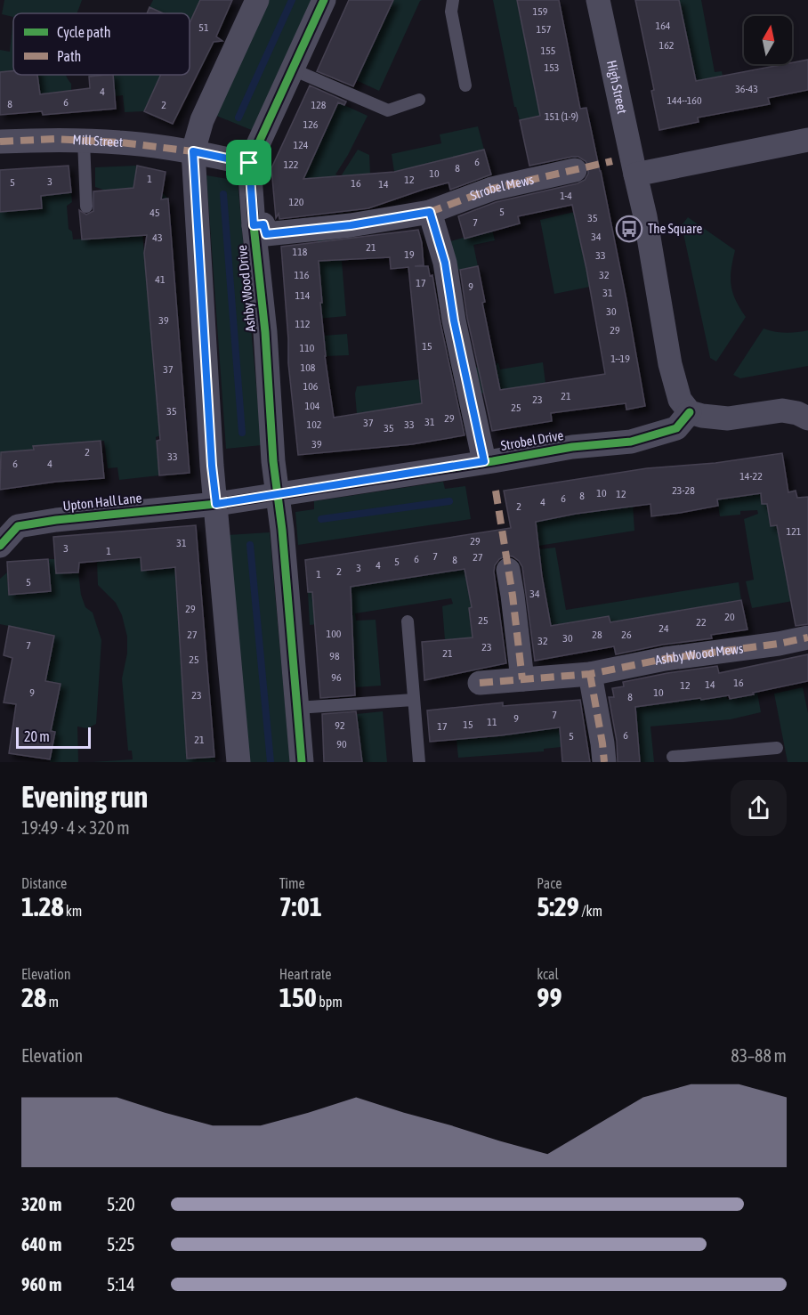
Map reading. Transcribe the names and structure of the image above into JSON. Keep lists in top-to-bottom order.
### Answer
{
  "streets": {
    "street": [
      "High Street",
      "Mill Street",
      "Strobel Mews",
      "Ashby Wood Drive",
      "Strobel Drive",
      "Upton Hall Lane",
      "Ashby Wood Mews"
    ]
  },
  "crossings": [
    ["Strobel Mews", "Ashby Wood Drive"],
    ["Ashby Wood Drive", "Strobel Drive"]
  ],
  "places": {
    "bus stop": ["The Square"]
  },
  "house_numbers": [
    "159",
    "164",
    "51",
    "157",
    "162",
    "155",
    "153",
    "36-43",
    "4",
    "144--160",
    "6",
    "8",
    "2",
    "128",
    "151 (1-9)",
    "126",
    "124",
    "6",
    "122",
    "8",
    "10",
    "1",
    "12",
    "3",
    "5",
    "16",
    "14",
    "1-4",
    "120",
    "5",
    "45",
    "35",
    "7",
    "34",
    "43",
    "21",
    "118",
    "19",
    "33",
    "116",
    "32",
    "41",
    "17",
    "9",
    "31",
    "114",
    "30",
    "39",
    "112",
    "29",
    "15",
    "110",
    "1--19",
    "108",
    "37",
    "106",
    "21",
    "23",
    "104",
    "25",
    "35",
    "29",
    "31",
    "37",
    "102",
    "33",
    "35",
    "39",
    "2",
    "33",
    "6",
    "4",
    "14-22",
    "23-28",
    "10",
    "12",
    "8",
    "6",
    "4",
    "2",
    "121",
    "29",
    "31",
    "3",
    "1",
    "7",
    "27",
    "6",
    "8",
    "5",
    "4",
    "3",
    "2",
    "1",
    "5",
    "34",
    "29",
    "20",
    "25",
    "22",
    "24",
    "100",
    "27",
    "28",
    "26",
    "30",
    "32",
    "7",
    "23",
    "21",
    "98",
    "25",
    "96",
    "16",
    "14",
    "12",
    "9",
    "10",
    "23",
    "8",
    "7",
    "9",
    "11",
    "15",
    "92",
    "17",
    "6",
    "5",
    "21",
    "90"
  ],
  "legend": ["Cycle path", "Path"],
  "scale_bar": "20 m",
  "north": "top",
  "page": {
    "scale": "20 m",
    "heading": ["Evening run", "19:49 · 4 × 320 m"],
    "stats": [
      ["Distance", "1.28 km"],
      ["Time", "7:01"],
      ["Pace", "5:29 /km"],
      ["Elevation", "28 m"],
      ["Heart rate", "150 bpm"],
      ["kcal", "99"]
    ],
    "chart": ["Elevation", "83–88 m"],
    "list": [
      {
        "name": "320 m",
        "note": "5:20"
      },
      {
        "name": "640 m",
        "note": "5:25"
      },
      {
        "name": "960 m",
        "note": "5:14"
      }
    ]
  }
}
